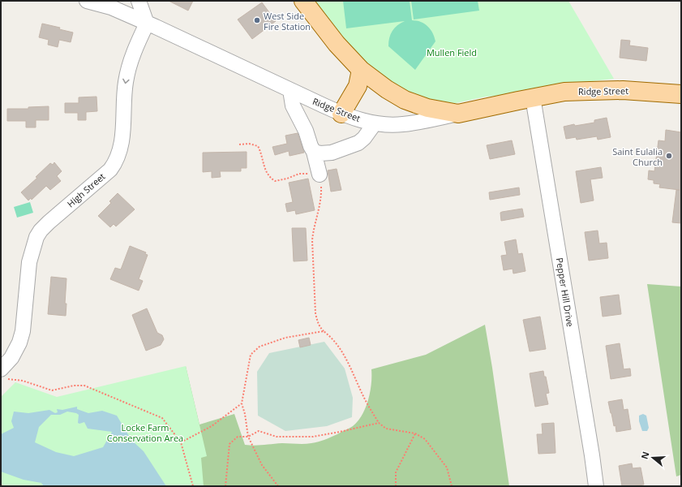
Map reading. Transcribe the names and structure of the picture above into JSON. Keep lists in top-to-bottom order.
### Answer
{
  "streets": {
    "main road": ["Ridge Street"],
    "street": ["High Street", "Pepper Hill Drive"]
  },
  "crossings": [
    ["Ridge Street", "High Street"],
    ["Ridge Street", "Pepper Hill Drive"]
  ],
  "one_way": ["High Street"],
  "parks": ["Mullen Field", "Locke Farm Conservation Area"],
  "places": ["West Side Fire Station", "Saint Eulalia Church"],
  "north": "left"
}
